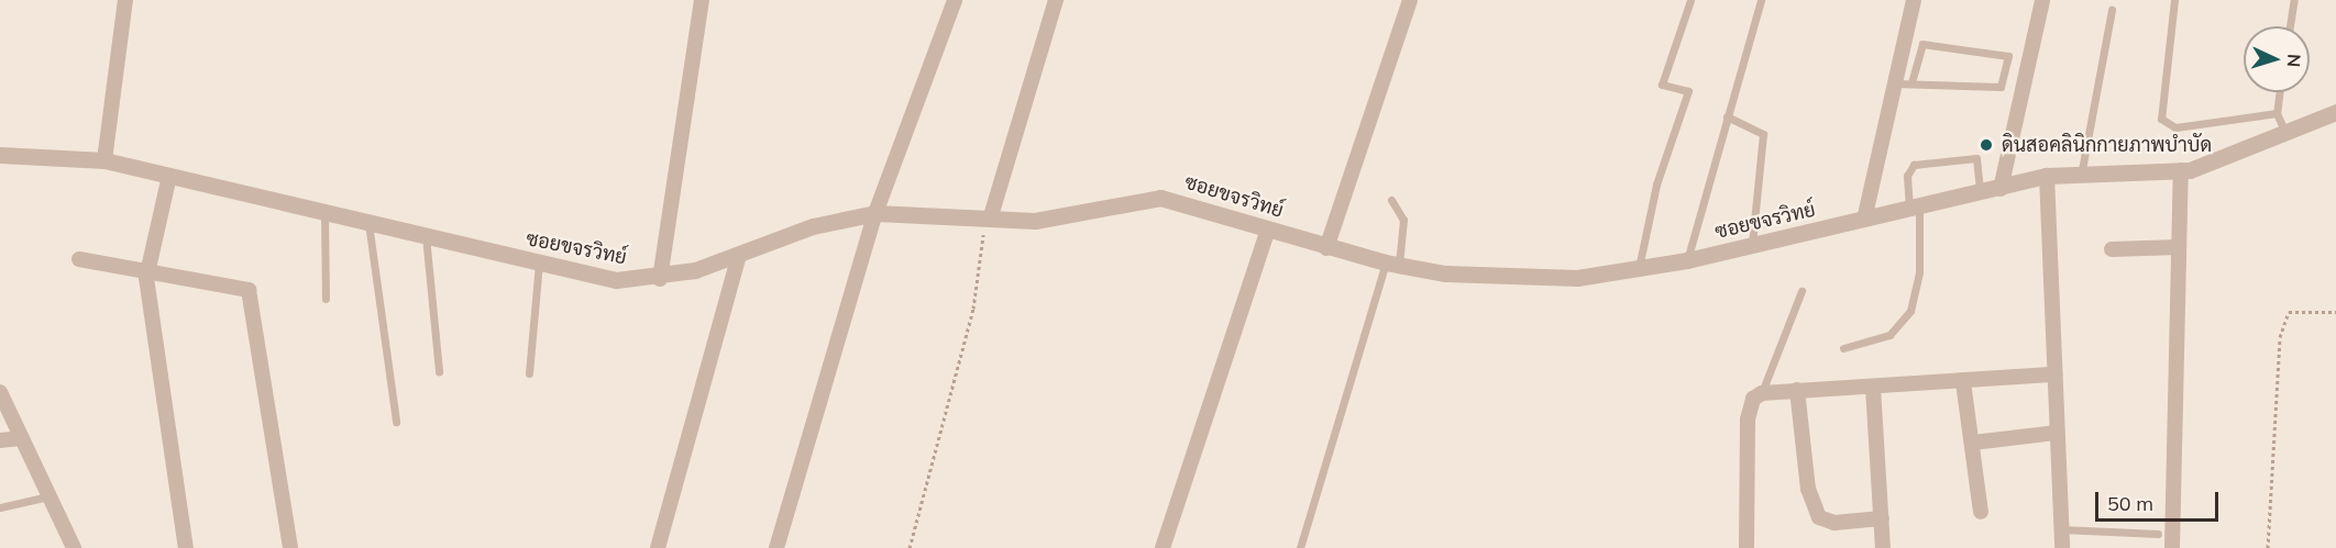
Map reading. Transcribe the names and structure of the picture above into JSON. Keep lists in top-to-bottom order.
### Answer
{
  "streets": {
    "street": ["ซอยขจรวิทย์"]
  },
  "places": ["ดินสอคลินิกกายภาพบำบัด"],
  "scale_bar": "50 m",
  "north": "right"
}
